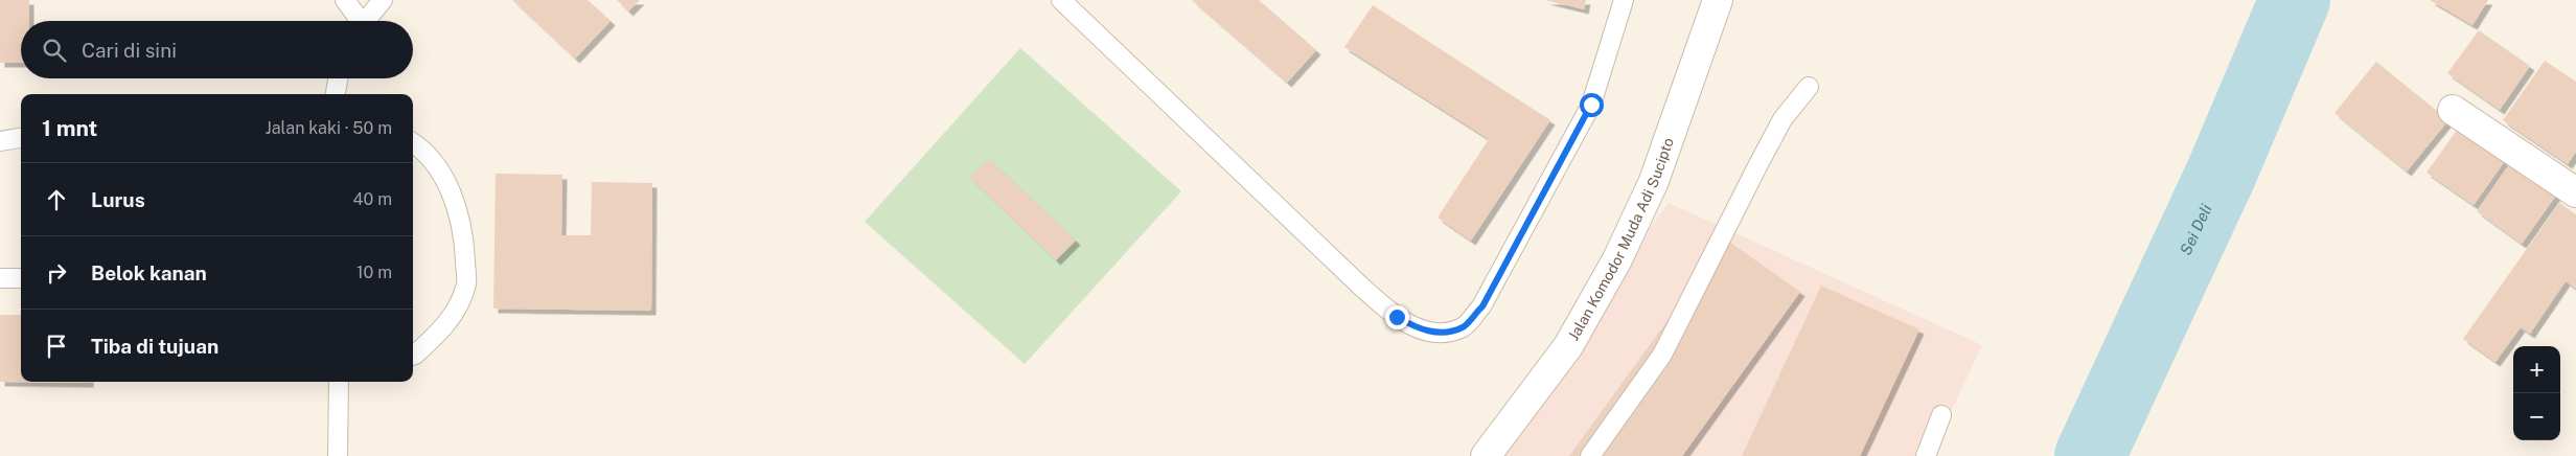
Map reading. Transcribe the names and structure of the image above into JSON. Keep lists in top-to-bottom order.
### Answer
{
  "streets": {
    "street": ["Jalan Komodor Muda Adi Sucipto"]
  },
  "water": ["Sei Deli"],
  "page": {
    "search": "Cari di sini",
    "heading": ["1 mnt", "Jalan kaki · 50 m"],
    "list": [
      ["Lurus", "40 m"],
      ["Belok kanan", "10 m"],
      "Tiba di tujuan"
    ],
    "map_buttons": ["+", "−"]
  }
}
